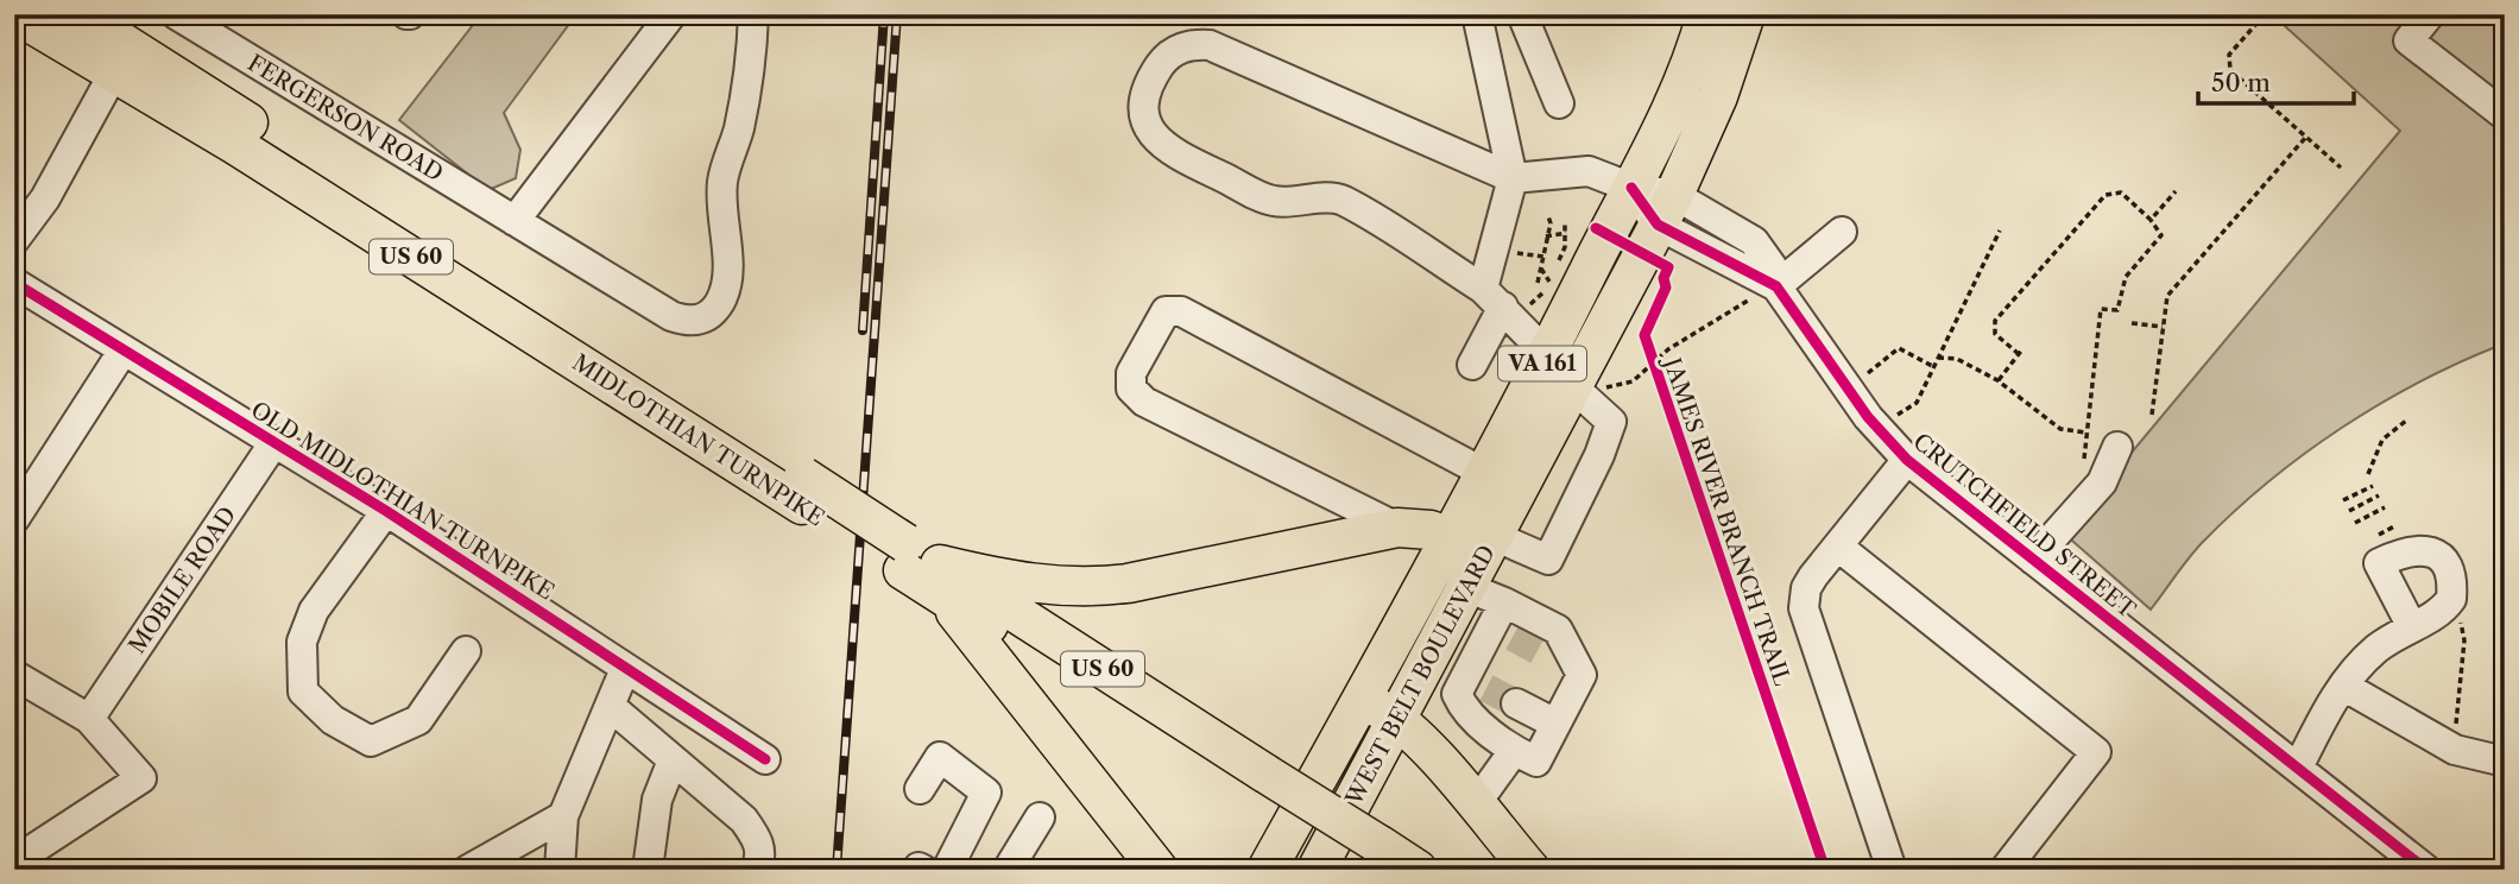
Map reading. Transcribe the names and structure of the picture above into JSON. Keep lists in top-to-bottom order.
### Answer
{
  "streets": {
    "main road": [
      "US 60",
      "VA 161",
      "MIDLOTHIAN TURNPIKE",
      "WEST BELT BOULEVARD"
    ],
    "street": [
      "FERGERSON ROAD",
      "OLD MIDLOTHIAN TURNPIKE",
      "CRUTCHFIELD STREET",
      "MOBILE ROAD"
    ],
    "cycle path": ["JAMES RIVER BRANCH TRAIL"]
  },
  "crossings": [
    ["VA 161", "CRUTCHFIELD STREET"],
    ["VA 161", "WEST BELT BOULEVARD"],
    ["OLD MIDLOTHIAN TURNPIKE", "MOBILE ROAD"]
  ],
  "scale_bar": "50 m"
}
